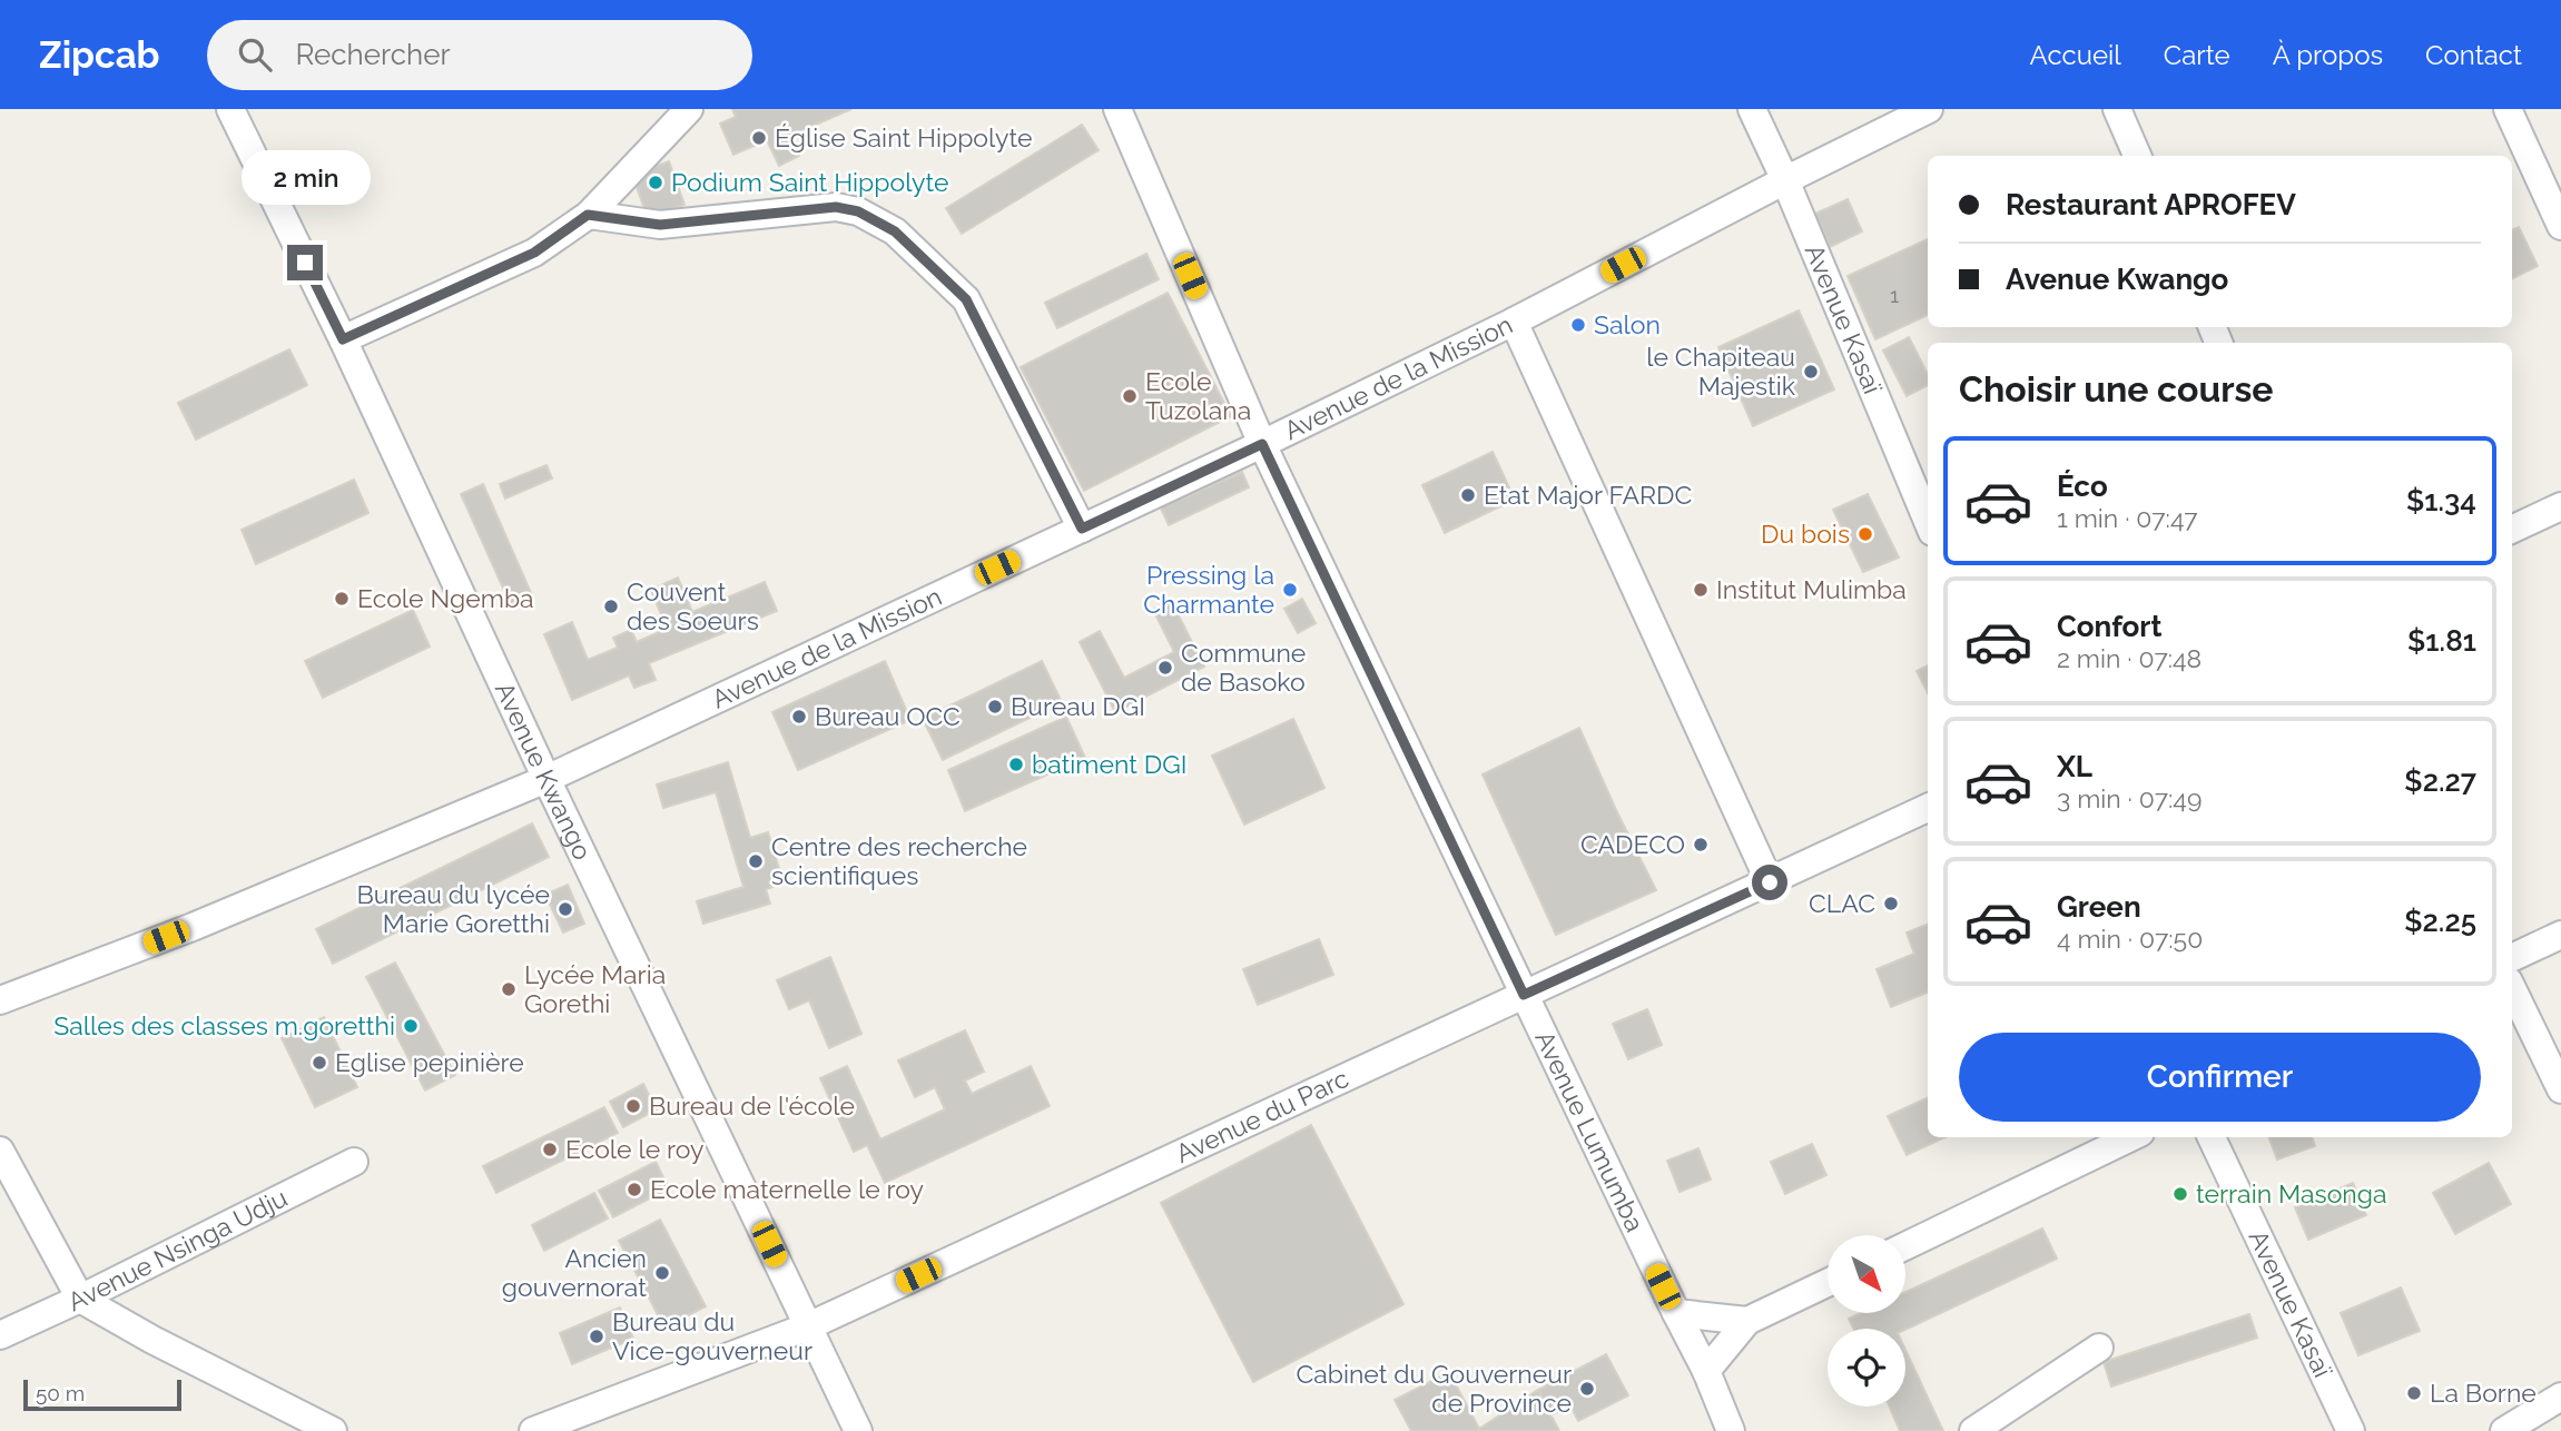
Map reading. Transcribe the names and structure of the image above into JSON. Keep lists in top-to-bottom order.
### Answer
{
  "streets": {
    "street": [
      "Avenue Kasaï",
      "Avenue de la Mission",
      "Avenue Kwango",
      "Avenue du Parc",
      "Avenue Lumumba",
      "Avenue Nsinga Udju"
    ]
  },
  "crossings": [
    ["Avenue Kasaï", "Avenue de la Mission"],
    ["Avenue de la Mission", "Avenue Kwango"],
    ["Avenue de la Mission", "Avenue Lumumba"],
    ["Avenue Kwango", "Avenue du Parc"],
    ["Avenue du Parc", "Avenue Lumumba"]
  ],
  "places": [
    "Église Saint Hippolyte",
    "Podium Saint Hippolyte",
    "Salon",
    "le Chapiteau Majestik",
    "Ecole Tuzolana",
    "Etat Major FARDC",
    "Du bois",
    "Pressing la Charmante",
    "Institut Mulimba",
    "Ecole Ngemba",
    "Couvent des Soeurs",
    "Commune de Basoko",
    "Bureau DGI",
    "Bureau OCC",
    "batiment DGI",
    "CADECO",
    "Centre des recherche scientifiques",
    "CLAC",
    "Bureau du lycée Marie Goretthi",
    "Lycée Maria Gorethi",
    "Salles des classes m.goretthi",
    "Eglise pepinière",
    "Bureau de l'école",
    "Ecole le roy",
    "Ecole maternelle le roy",
    "terrain Masonga",
    "Ancien gouvernorat",
    "Bureau du Vice-gouverneur",
    "Cabinet du Gouverneur de Province",
    "La Borne"
  ],
  "house_numbers": ["1"],
  "scale_bar": "50 m",
  "north": "bottom right",
  "page": {
    "header": "Zipcab",
    "search": "Rechercher",
    "nav": [
      "Accueil",
      "Carte",
      "À propos",
      "Contact"
    ],
    "bubble": "2 min",
    "banner": ["Restaurant APROFEV", "Avenue Kwango"],
    "heading": "Choisir une course",
    "list": [
      {
        "name": "Éco",
        "note": "1 min · 07:47",
        "value": "$1.34"
      },
      {
        "name": "Confort",
        "note": "2 min · 07:48",
        "value": "$1.81"
      },
      {
        "name": "XL",
        "note": "3 min · 07:49",
        "value": "$2.27"
      },
      {
        "name": "Green",
        "note": "4 min · 07:50",
        "value": "$2.25"
      }
    ],
    "buttons": "Confirmer",
    "scale": "50 m"
  }
}
